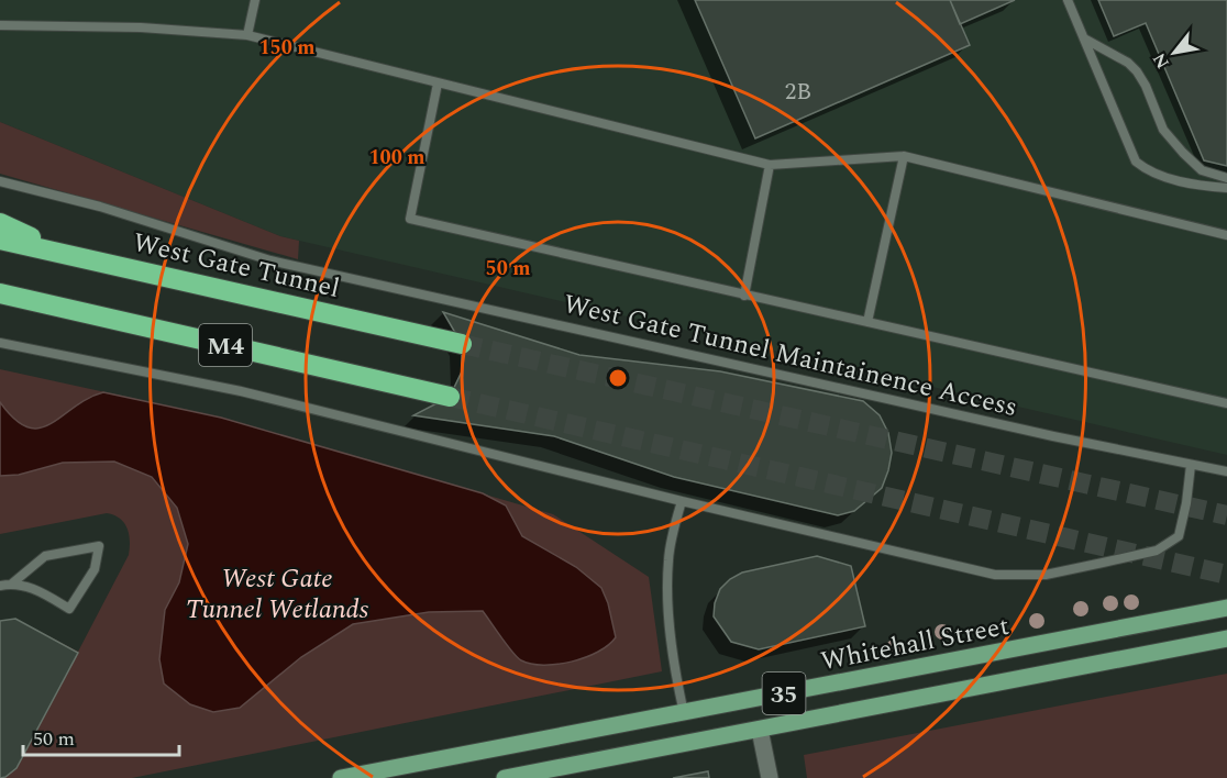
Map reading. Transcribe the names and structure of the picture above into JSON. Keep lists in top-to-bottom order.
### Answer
{
  "streets": {
    "highway": ["West Gate Tunnel", "M4"],
    "main road": ["Whitehall Street", "35"],
    "lane": ["West Gate Tunnel Maintainence Access"]
  },
  "parks": ["West Gate Tunnel Wetlands"],
  "house_numbers": ["2B"],
  "scale_bar": "50 m",
  "north": "bottom left",
  "rings": ["150 m", "100 m", "50 m"]
}
